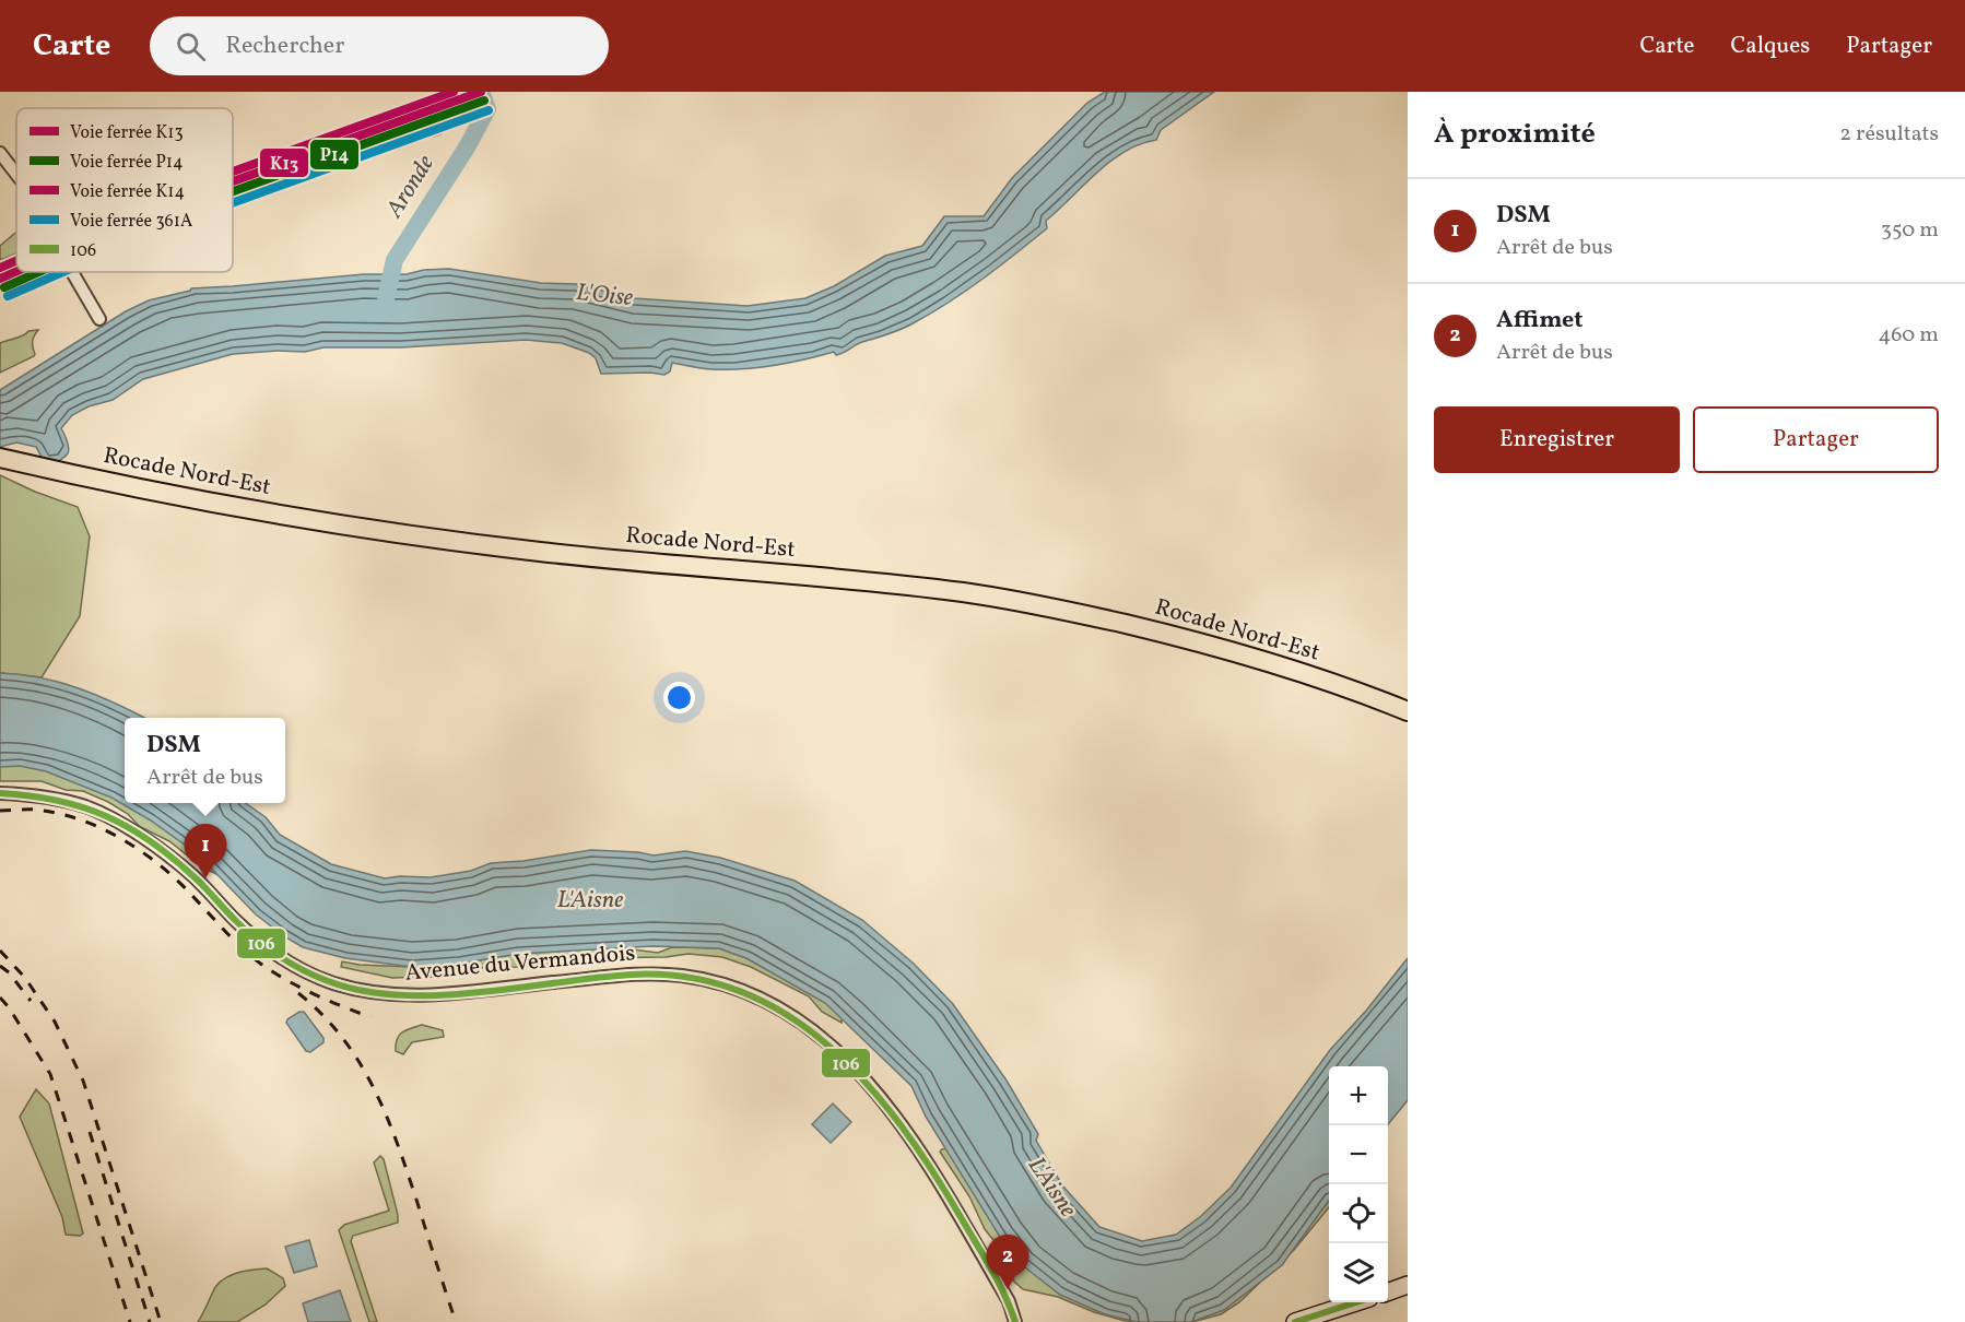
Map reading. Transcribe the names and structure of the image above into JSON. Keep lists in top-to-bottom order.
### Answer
{
  "streets": {
    "main road": ["Rocade Nord-Est"],
    "street": ["Avenue du Vermandois"]
  },
  "water": ["Aronde", "L'Oise", "L'Aisne"],
  "lines": [
    "rail line K13",
    "rail line K14",
    "rail line P14",
    "rail line 361A",
    "transit line 106"
  ],
  "legend": [
    "Voie ferrée K13",
    "Voie ferrée P14",
    "Voie ferrée K14",
    "Voie ferrée 361A",
    "106"
  ],
  "page": {
    "header": "Carte",
    "search": "Rechercher",
    "nav": ["Carte", "Calques", "Partager"],
    "heading": ["À proximité", "2 résultats"],
    "list": [
      {
        "mark": "1",
        "name": "DSM",
        "note": "Arrêt de bus",
        "value": "350 m"
      },
      {
        "mark": "2",
        "name": "Affimet",
        "note": "Arrêt de bus",
        "value": "460 m"
      }
    ],
    "buttons": ["Enregistrer", "Partager"],
    "popup": ["DSM", "Arrêt de bus"],
    "pins": ["1", "2"],
    "map_buttons": ["+", "−"]
  }
}
